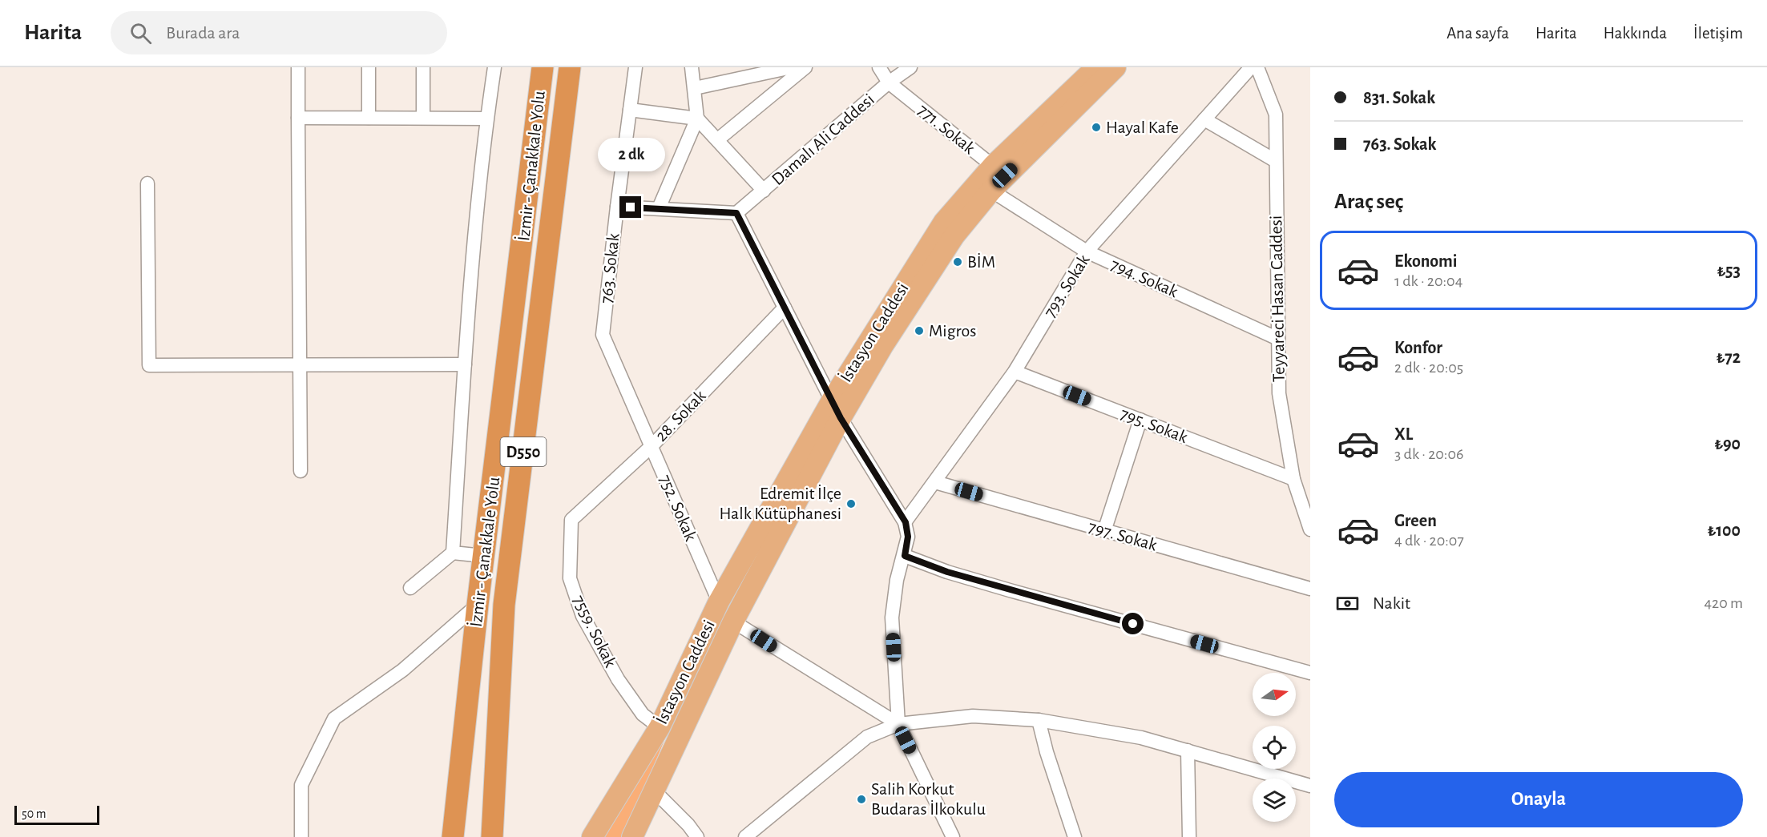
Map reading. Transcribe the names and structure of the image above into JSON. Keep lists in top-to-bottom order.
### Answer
{
  "streets": {
    "highway": ["İzmir - Çanakkale Yolu", "D550"],
    "main road": ["İstasyon Caddesi"],
    "street": [
      "771. Sokak",
      "Damalı Ali Caddesi",
      "763. Sokak",
      "794. Sokak",
      "793. Sokak",
      "Teyyareci Hasan Caddesi",
      "28. Sokak",
      "795. Sokak",
      "752. Sokak",
      "797. Sokak",
      "7559. Sokak"
    ]
  },
  "crossings": [
    ["771. Sokak", "Damalı Ali Caddesi"],
    ["771. Sokak", "İstasyon Caddesi"],
    ["Damalı Ali Caddesi", "763. Sokak"],
    ["763. Sokak", "752. Sokak"],
    ["794. Sokak", "793. Sokak"],
    ["794. Sokak", "Teyyareci Hasan Caddesi"],
    ["794. Sokak", "İstasyon Caddesi"],
    ["793. Sokak", "795. Sokak"],
    ["793. Sokak", "797. Sokak"],
    ["Teyyareci Hasan Caddesi", "795. Sokak"],
    ["İstasyon Caddesi", "752. Sokak"],
    ["İstasyon Caddesi", "7559. Sokak"],
    ["28. Sokak", "752. Sokak"],
    ["28. Sokak", "7559. Sokak"]
  ],
  "places": [
    "Hayal Kafe",
    "BİM",
    "Migros",
    "Edremit İlçe Halk Kütüphanesi",
    "Salih Korkut Budaras İlkokulu"
  ],
  "scale_bar": "50 m",
  "north": "right",
  "page": {
    "header": "Harita",
    "search": "Burada ara",
    "nav": [
      "Ana sayfa",
      "Harita",
      "Hakkında",
      "İletişim"
    ],
    "banner": ["831. Sokak", "763. Sokak"],
    "bubble": "2 dk",
    "heading": "Araç seç",
    "list": [
      {
        "name": "Ekonomi",
        "note": "1 dk · 20:04",
        "value": "₺53"
      },
      {
        "name": "Konfor",
        "note": "2 dk · 20:05",
        "value": "₺72"
      },
      {
        "name": "XL",
        "note": "3 dk · 20:06",
        "value": "₺90"
      },
      {
        "name": "Green",
        "note": "4 dk · 20:07",
        "value": "₺100"
      }
    ],
    "pay": ["Nakit", "420 m"],
    "buttons": "Onayla",
    "scale": "50 m"
  }
}
